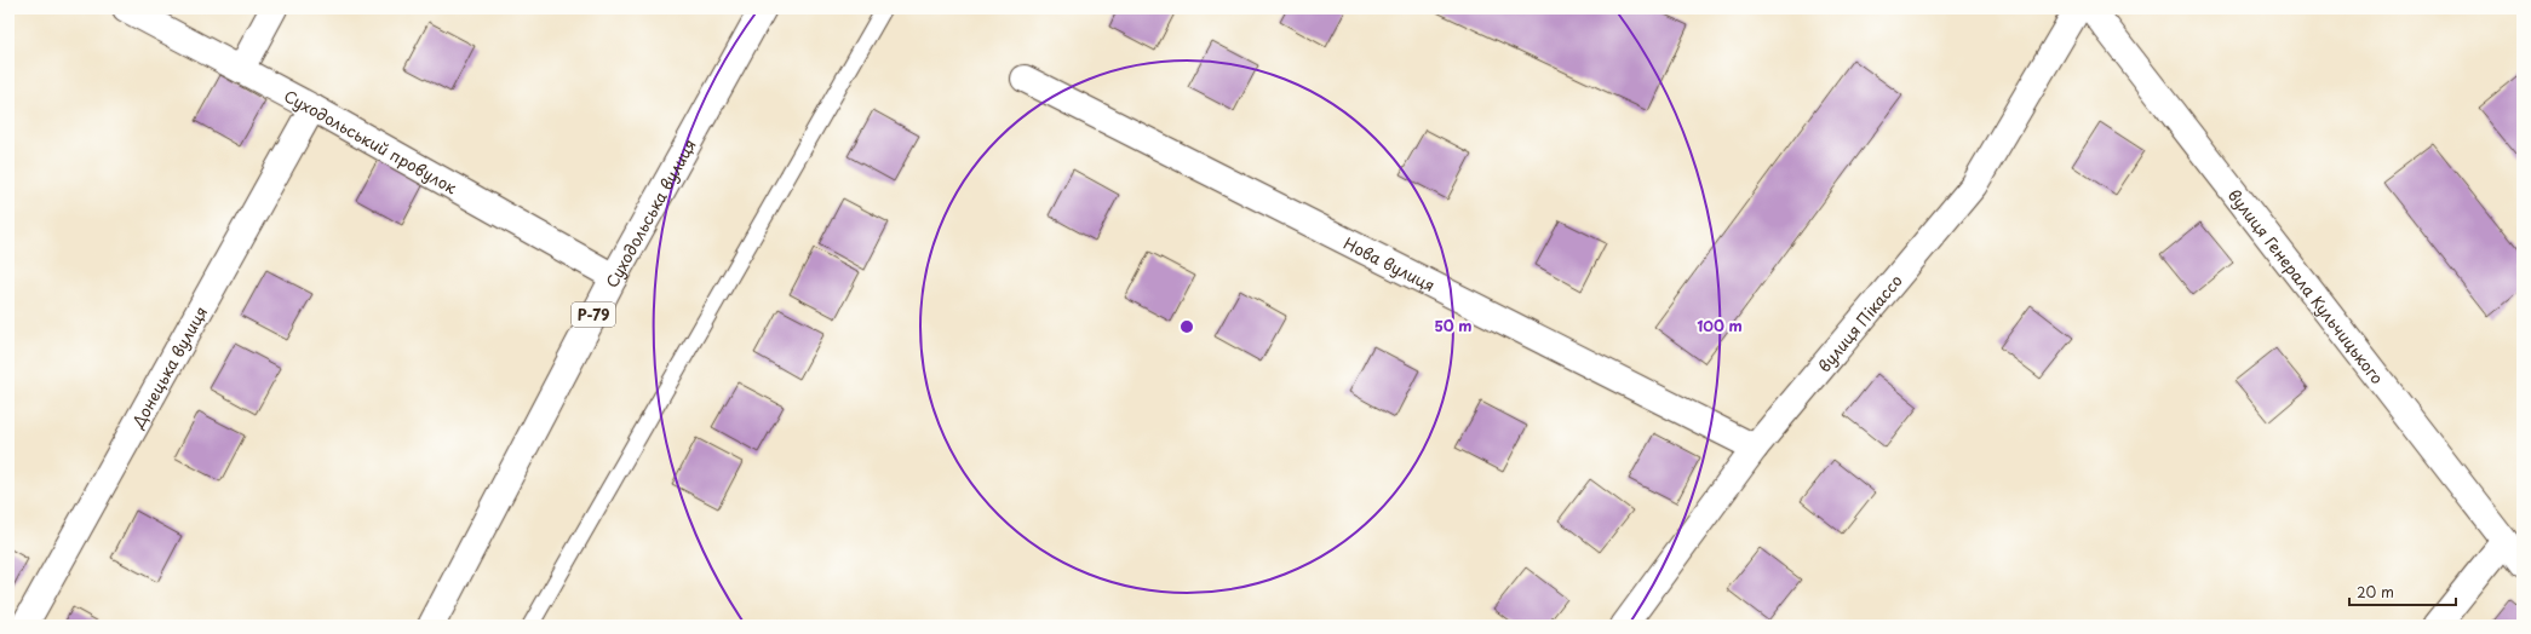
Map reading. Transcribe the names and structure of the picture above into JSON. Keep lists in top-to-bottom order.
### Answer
{
  "streets": {
    "street": [
      "Суходольський провулок",
      "Суходольська вулиця",
      "Нова вулиця",
      "вулиця Генерала Кульчицького",
      "Р-79",
      "вулиця Пікассо",
      "Донецька вулиця"
    ]
  },
  "crossings": [
    ["Суходольський провулок", "Суходольська вулиця"],
    ["Суходольський провулок", "Донецька вулиця"],
    ["Нова вулиця", "вулиця Пікассо"]
  ],
  "scale_bar": "20 m",
  "rings": ["50 m", "100 m"]
}
